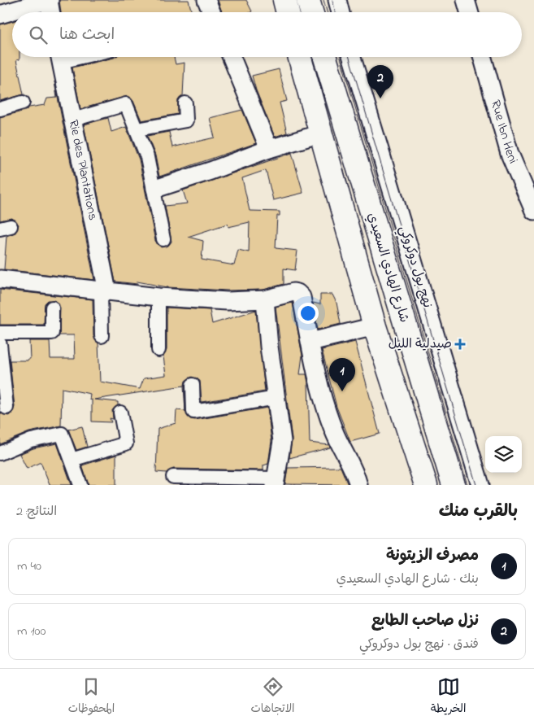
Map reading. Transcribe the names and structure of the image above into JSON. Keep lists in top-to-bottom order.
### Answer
{
  "streets": {
    "main road": ["شارع الهادي السعيدي"],
    "street": ["Rue Ibn Heni", "Rie des Plantations", "نهج بول دوكروكي"]
  },
  "places": {
    "health": ["صيدلية الليل"]
  },
  "page": {
    "search": "ابحث هنا",
    "pins": ["2", "1"],
    "heading": ["بالقرب منك", "النتائج: 2"],
    "list": [
      {
        "mark": "1",
        "name": "مصرف الزيتونة",
        "note": "بنك · شارع الهادي السعيدي",
        "value": "40 m"
      },
      {
        "mark": "2",
        "name": "نزل صاحب الطابع",
        "note": "فندق · نهج بول دوكروكي",
        "value": "100 m"
      }
    ],
    "nav": ["الخريطة", "الاتجاهات", "المحفوظات"]
  }
}
